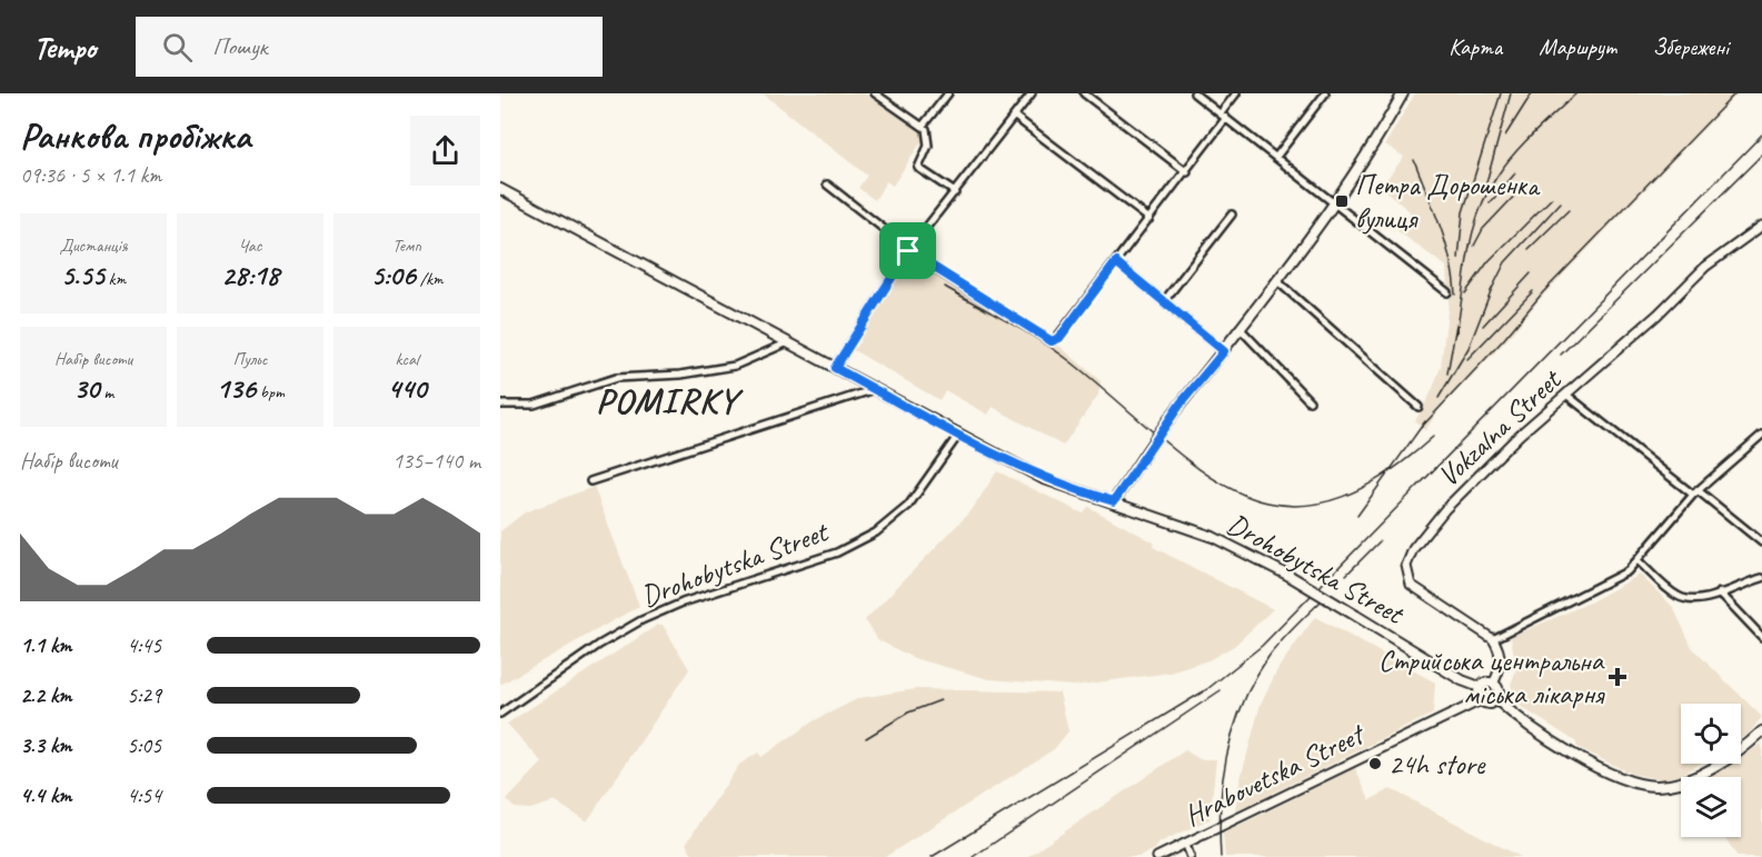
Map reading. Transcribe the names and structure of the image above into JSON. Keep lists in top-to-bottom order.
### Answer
{
  "streets": {
    "main road": ["Drohobytska Street"],
    "street": ["Vokzalna Street", "Hrabovetska Street"]
  },
  "crossings": [
    ["Drohobytska Street", "Hrabovetska Street"]
  ],
  "districts": ["POMIRKY"],
  "places": {
    "transit": ["Петра Дорошенка вулиця"],
    "health": ["Стрийська центральна міська лікарня"],
    "other": ["24h store"]
  },
  "page": {
    "header": "Tempo",
    "search": "Пошук",
    "nav": ["Карта", "Маршрут", "Збережені"],
    "heading": ["Ранкова пробіжка", "09:36 · 5 × 1.1 km"],
    "stats": [
      ["Дистанція", "5.55 km"],
      ["Час", "28:18"],
      ["Темп", "5:06 /km"],
      ["Набір висоти", "30 m"],
      ["Пульс", "136 bpm"],
      ["kcal", "440"]
    ],
    "chart": ["Набір висоти", "135–140 m"],
    "list": [
      {
        "name": "1.1 km",
        "note": "4:45"
      },
      {
        "name": "2.2 km",
        "note": "5:29"
      },
      {
        "name": "3.3 km",
        "note": "5:05"
      },
      {
        "name": "4.4 km",
        "note": "4:54"
      }
    ]
  }
}
